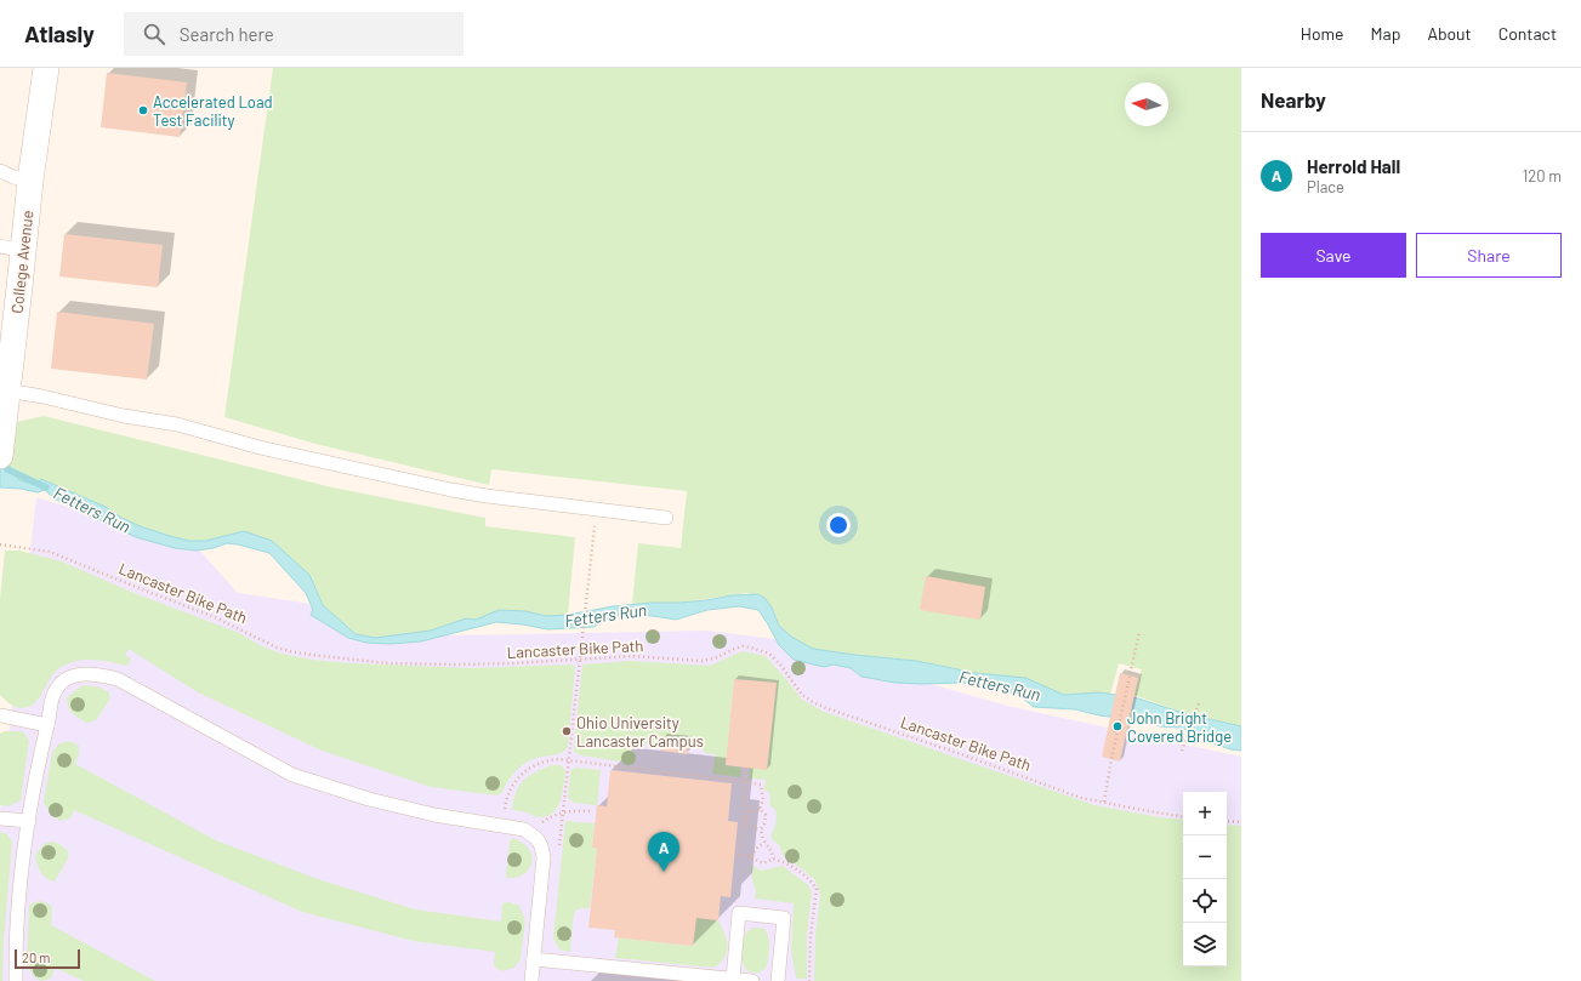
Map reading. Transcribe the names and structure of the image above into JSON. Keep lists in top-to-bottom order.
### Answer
{
  "streets": {
    "street": ["College Avenue"],
    "path": ["Lancaster Bike Path"]
  },
  "water": ["Fetters Run"],
  "places": ["Accelerated Load Test Facility", "John Bright Covered Bridge", "Ohio University Lancaster Campus"],
  "scale_bar": "20 m",
  "north": "left",
  "page": {
    "header": "Atlasly",
    "search": "Search here",
    "nav": [
      "Home",
      "Map",
      "About",
      "Contact"
    ],
    "heading": "Nearby",
    "list": [
      {
        "mark": "A",
        "name": "Herrold Hall",
        "note": "Place",
        "value": "120 m"
      }
    ],
    "buttons": ["Save", "Share"],
    "map_buttons": ["+", "−"],
    "pins": "A",
    "scale": "20 m"
  }
}
